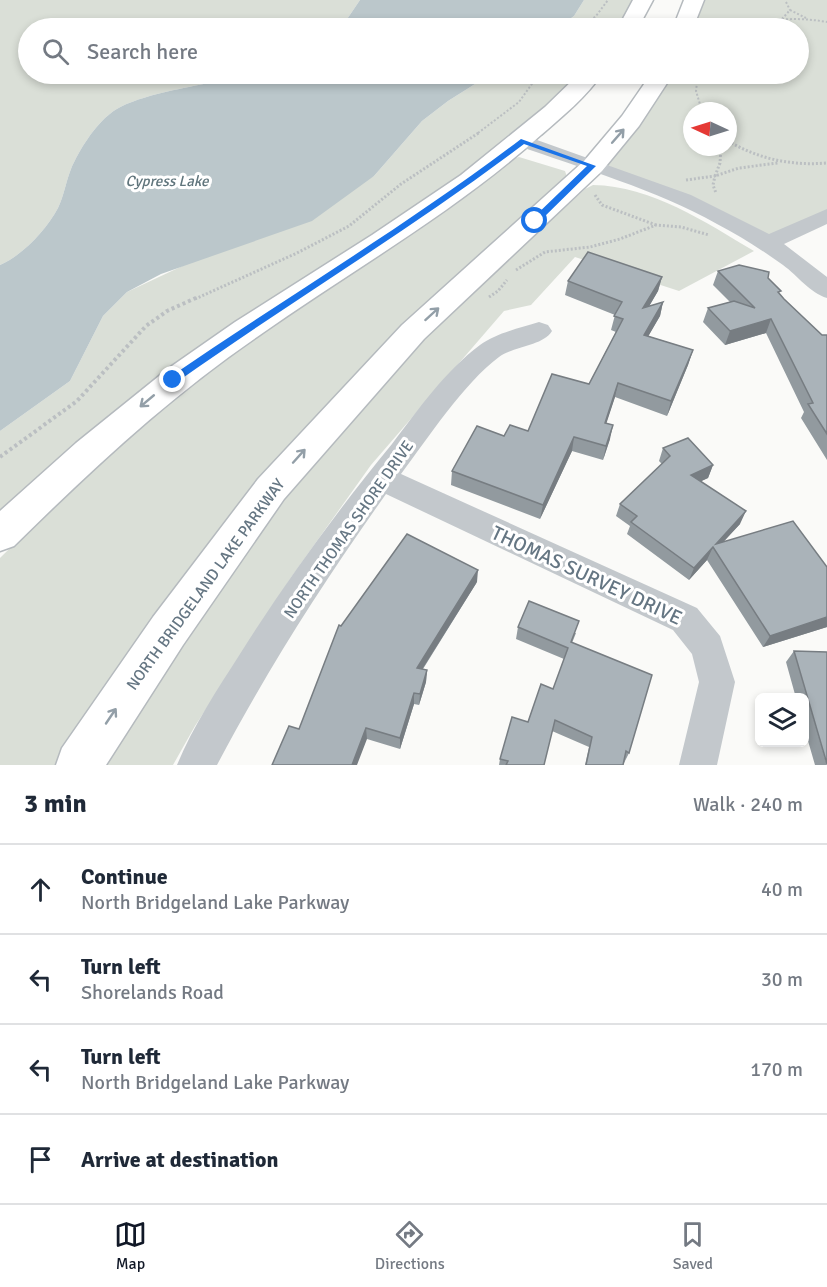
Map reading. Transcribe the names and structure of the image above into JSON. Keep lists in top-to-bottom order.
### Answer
{
  "streets": {
    "main road": ["NORTH BRIDGELAND LAKE PARKWAY"],
    "street": ["NORTH THOMAS SHORE DRIVE", "THOMAS SURVEY DRIVE"]
  },
  "crossings": [
    ["NORTH THOMAS SHORE DRIVE", "THOMAS SURVEY DRIVE"]
  ],
  "water": ["Cypress Lake"],
  "north": "left",
  "page": {
    "search": "Search here",
    "heading": ["3 min", "Walk · 240 m"],
    "list": [
      ["Continue", "North Bridgeland Lake Parkway", "40 m"],
      ["Turn left", "Shorelands Road", "30 m"],
      ["Turn left", "North Bridgeland Lake Parkway", "170 m"],
      "Arrive at destination"
    ],
    "nav": ["Map", "Directions", "Saved"]
  }
}
